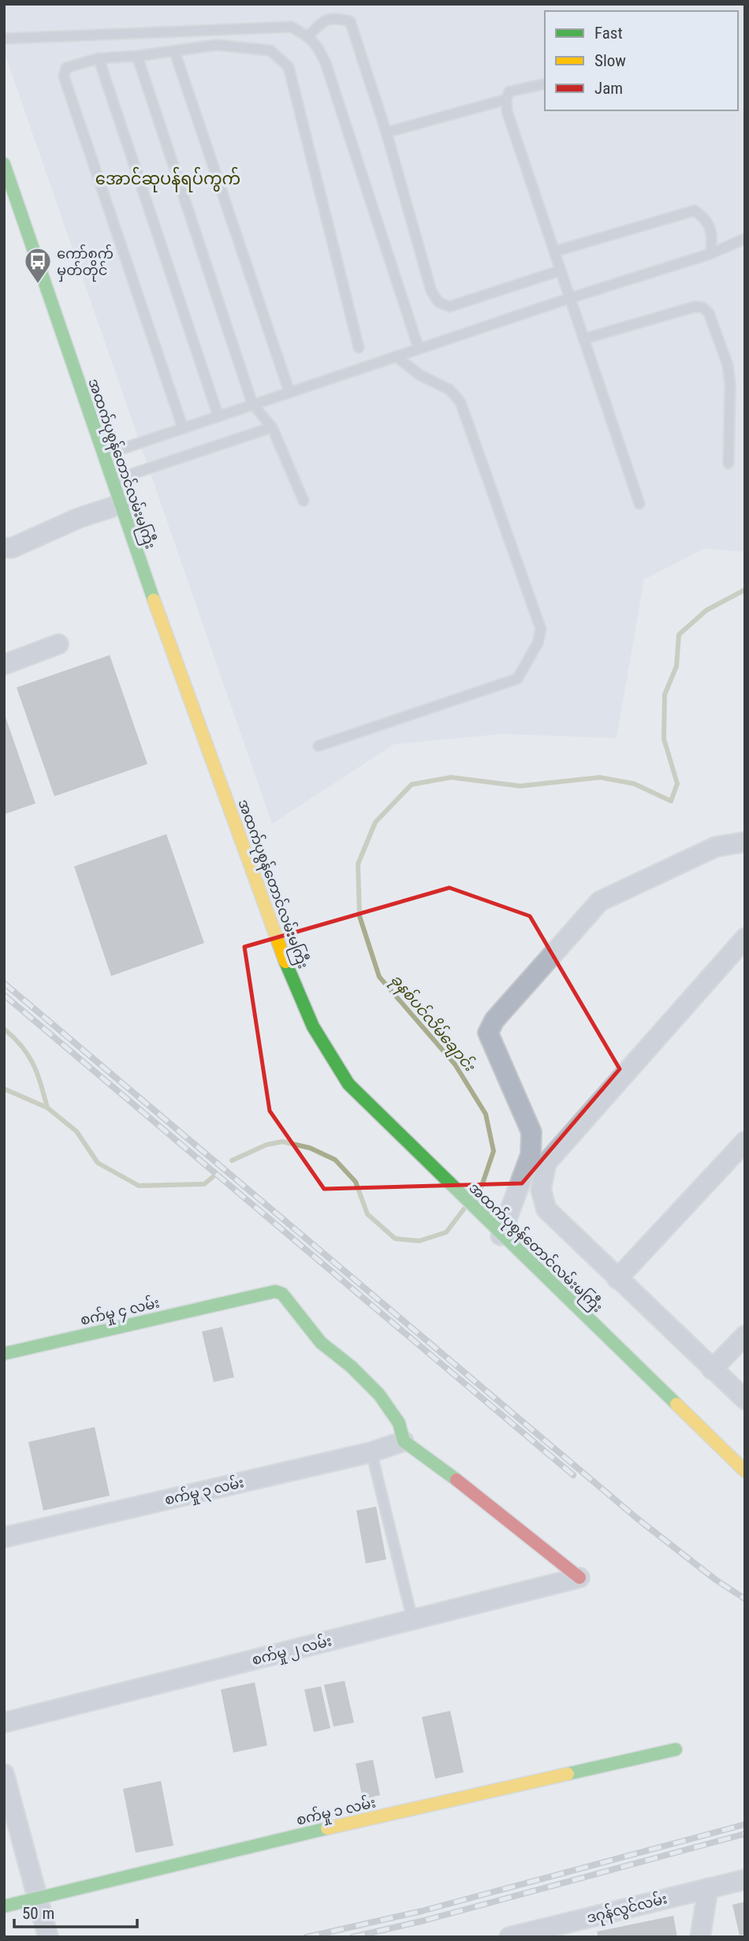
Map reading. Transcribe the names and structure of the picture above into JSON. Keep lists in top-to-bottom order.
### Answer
{
  "streets": {
    "main road": ["အထက်ပုစွန်တောင်လမ်းမကြီး", "စက်မှု ၄ လမ်း", "စက်မှု ၁ လမ်း"],
    "street": ["စက်မှု ၃ လမ်း", "စက်မှု ၂ လမ်း", "ဒဂုန်လွင်လမ်း"]
  },
  "crossings": [
    ["စက်မှု ၄ လမ်း", "စက်မှု ၃ လမ်း"]
  ],
  "districts": ["အောင်ဆုပန်ရပ်ကွက်"],
  "water": ["ခုနစ်ပင်လိမ်ချောင်း"],
  "places": {
    "bus stop": ["ကော်စက် မှတ်တိုင်"]
  },
  "legend": ["Fast", "Slow", "Jam"],
  "scale_bar": "50 m"
}
